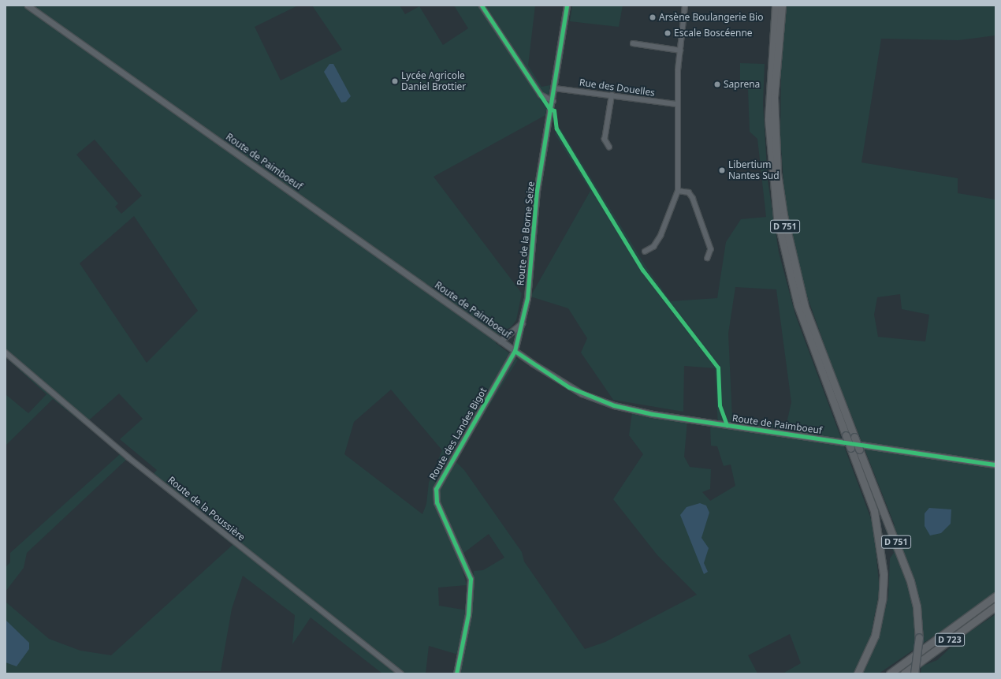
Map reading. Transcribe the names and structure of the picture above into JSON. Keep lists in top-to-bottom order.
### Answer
{
  "streets": {
    "highway": ["D 751", "D 723"],
    "street": [
      "Rue des Douelles",
      "Route de Paimboeuf",
      "Route de la Borne Seize",
      "Route des Landes Bigot",
      "Route de la Poussière"
    ]
  },
  "crossings": [
    ["Rue des Douelles", "Route de la Borne Seize"],
    ["Route de Paimboeuf", "Route de la Borne Seize"],
    ["Route de Paimboeuf", "Route des Landes Bigot"],
    ["Route de la Borne Seize", "Route des Landes Bigot"]
  ],
  "places": [
    "Arsène Boulangerie Bio",
    "Escale Boscéenne",
    "Lycée Agricole Daniel Brottier",
    "Saprena",
    "Libertium Nantes Sud"
  ]
}
